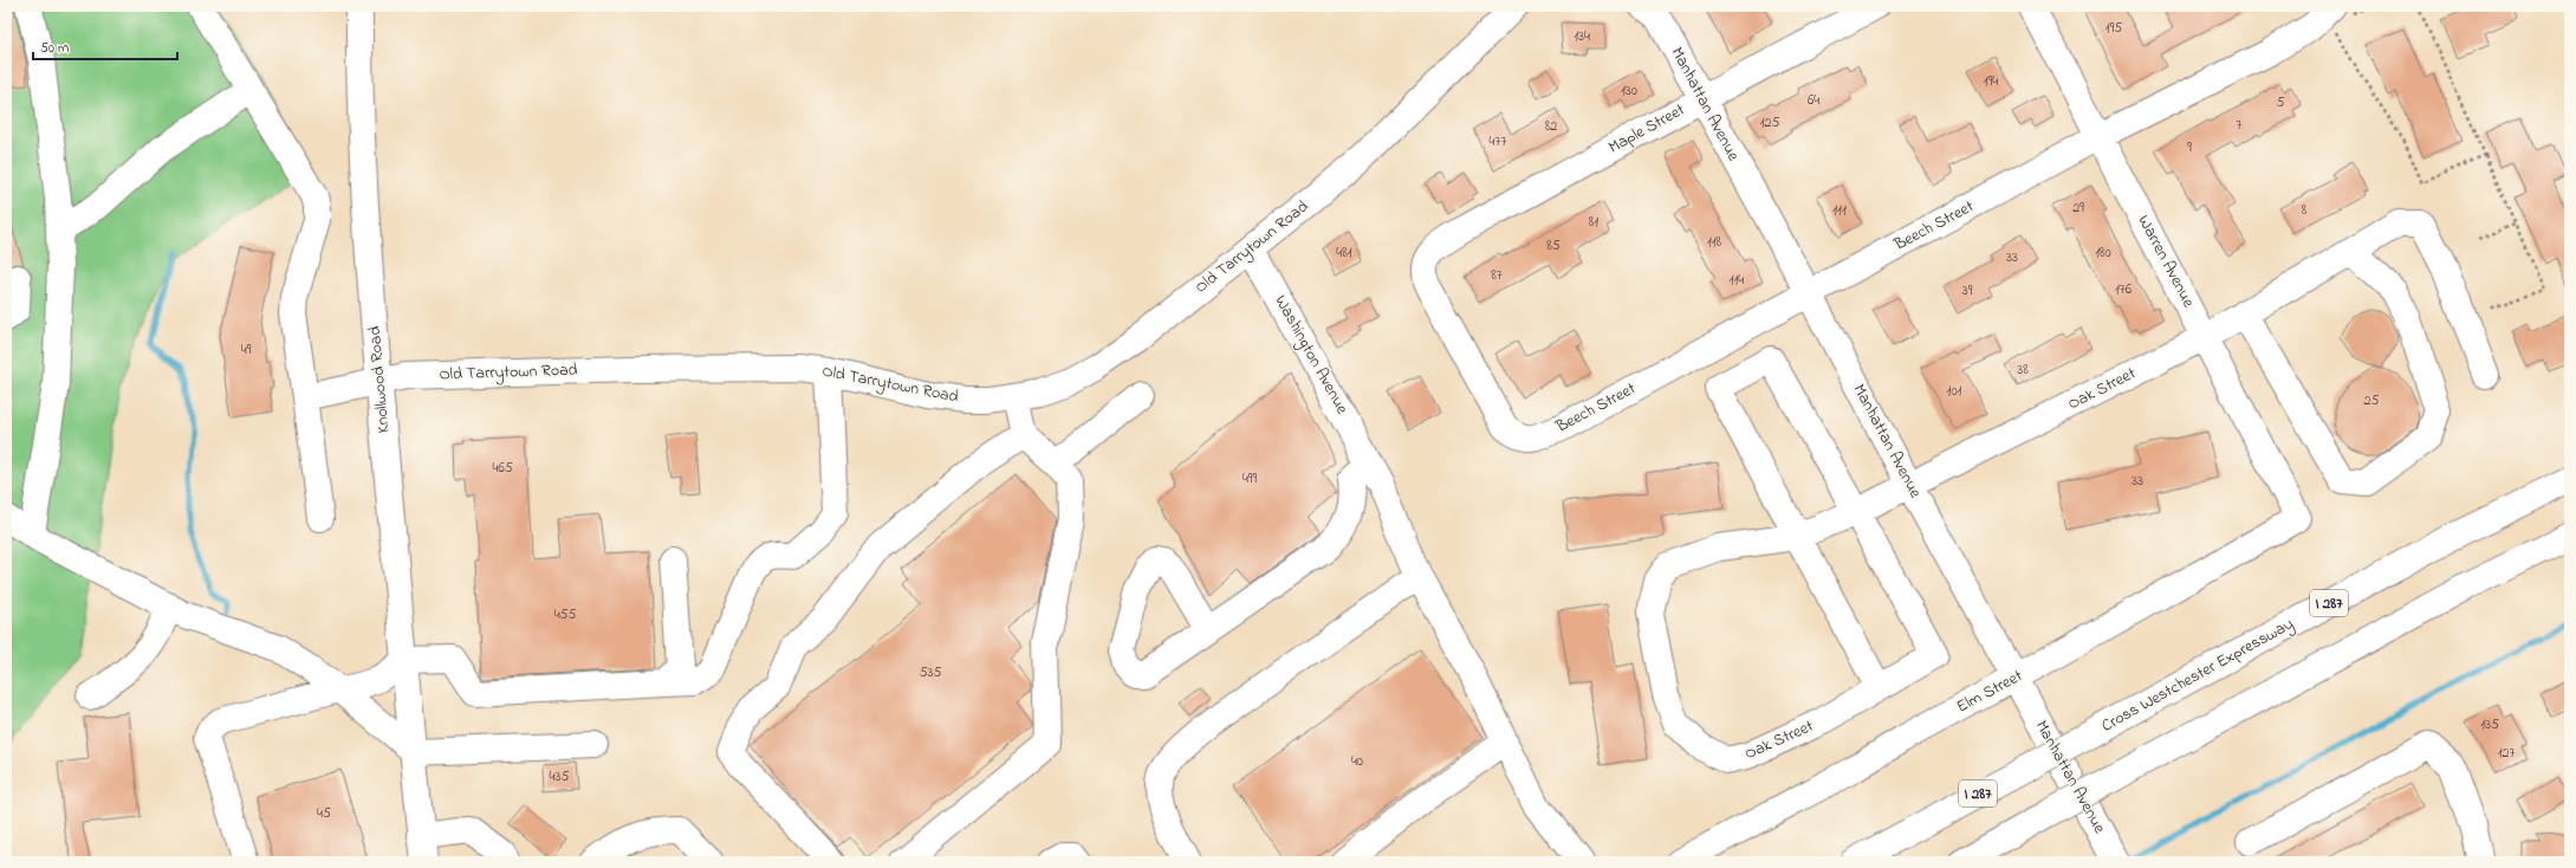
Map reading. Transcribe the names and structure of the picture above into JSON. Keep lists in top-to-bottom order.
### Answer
{
  "streets": {
    "main road": [
      "Manhattan Avenue",
      "Maple Street",
      "Beech Street",
      "Old Tarrytown Road",
      "Warren Avenue",
      "Washington Avenue",
      "Knollwood Road",
      "Oak Street",
      "I 287",
      "Cross Westchester Expressway",
      "Elm Street"
    ]
  },
  "crossings": [
    ["Manhattan Avenue", "Maple Street"],
    ["Manhattan Avenue", "Beech Street"],
    ["Manhattan Avenue", "Oak Street"],
    ["Manhattan Avenue", "Elm Street"],
    ["Maple Street", "Beech Street"],
    ["Beech Street", "Warren Avenue"],
    ["Old Tarrytown Road", "Washington Avenue"],
    ["Old Tarrytown Road", "Knollwood Road"],
    ["Warren Avenue", "Oak Street"],
    ["Warren Avenue", "Elm Street"]
  ],
  "house_numbers": [
    "195",
    "134",
    "194",
    "130",
    "64",
    "5",
    "125",
    "7",
    "82",
    "477",
    "9",
    "29",
    "111",
    "8",
    "81",
    "118",
    "85",
    "481",
    "180",
    "33",
    "87",
    "114",
    "176",
    "39",
    "49",
    "38",
    "101",
    "25",
    "465",
    "499",
    "33",
    "455",
    "535",
    "135",
    "127",
    "40",
    "435",
    "45"
  ],
  "scale_bar": "50 m"
}
